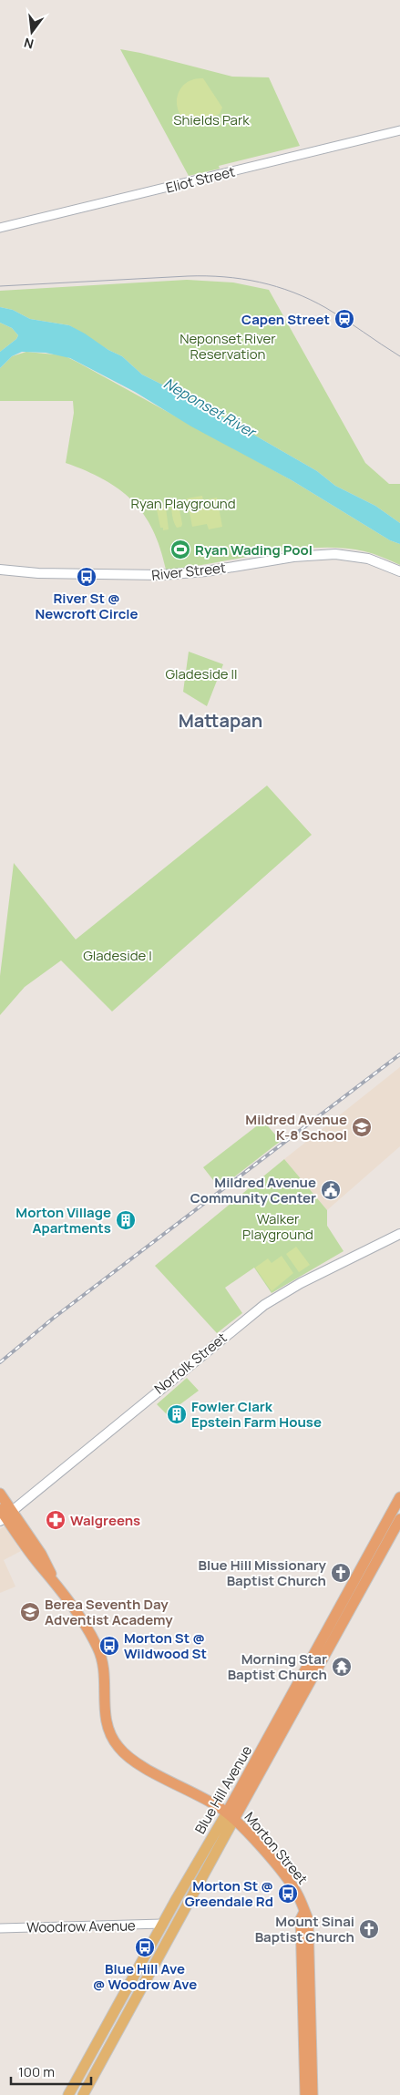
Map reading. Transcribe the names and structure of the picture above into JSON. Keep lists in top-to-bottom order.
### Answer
{
  "streets": {
    "highway": ["Blue Hill Avenue", "Morton Street"],
    "main road": ["River Street", "Norfolk Street"],
    "street": ["Eliot Street", "Woodrow Avenue"]
  },
  "crossings": [
    ["Norfolk Street", "Morton Street"],
    ["Blue Hill Avenue", "Morton Street"],
    ["Blue Hill Avenue", "Woodrow Avenue"]
  ],
  "districts": ["Mattapan"],
  "water": ["Neponset River"],
  "parks": [
    "Shields Park",
    "Neponset River Reservation",
    "Ryan Playground",
    "Gladeside II",
    "Gladeside I",
    "Walker Playground"
  ],
  "places": {
    "station": ["Capen Street"],
    "sports": ["Ryan Wading Pool"],
    "bus stop": [
      "River St @ Newcroft Circle",
      "Morton St @ Wildwood St",
      "Morton St @ Greendale Rd",
      "Blue Hill Ave @ Woodrow Ave"
    ],
    "school or university": ["Mildred Avenue K-8 School", "Berea Seventh Day Adventist Academy"],
    "public building": ["Mildred Avenue Community Center"],
    "building": ["Morton Village Apartments", "Fowler Clark Epstein Farm House"],
    "pharmacy": ["Walgreens"],
    "church": ["Blue Hill Missionary Baptist Church", "Mount Sinai Baptist Church"],
    "temple": ["Morning Star Baptist Church"]
  },
  "scale_bar": "100 m",
  "north": "bottom"
}
